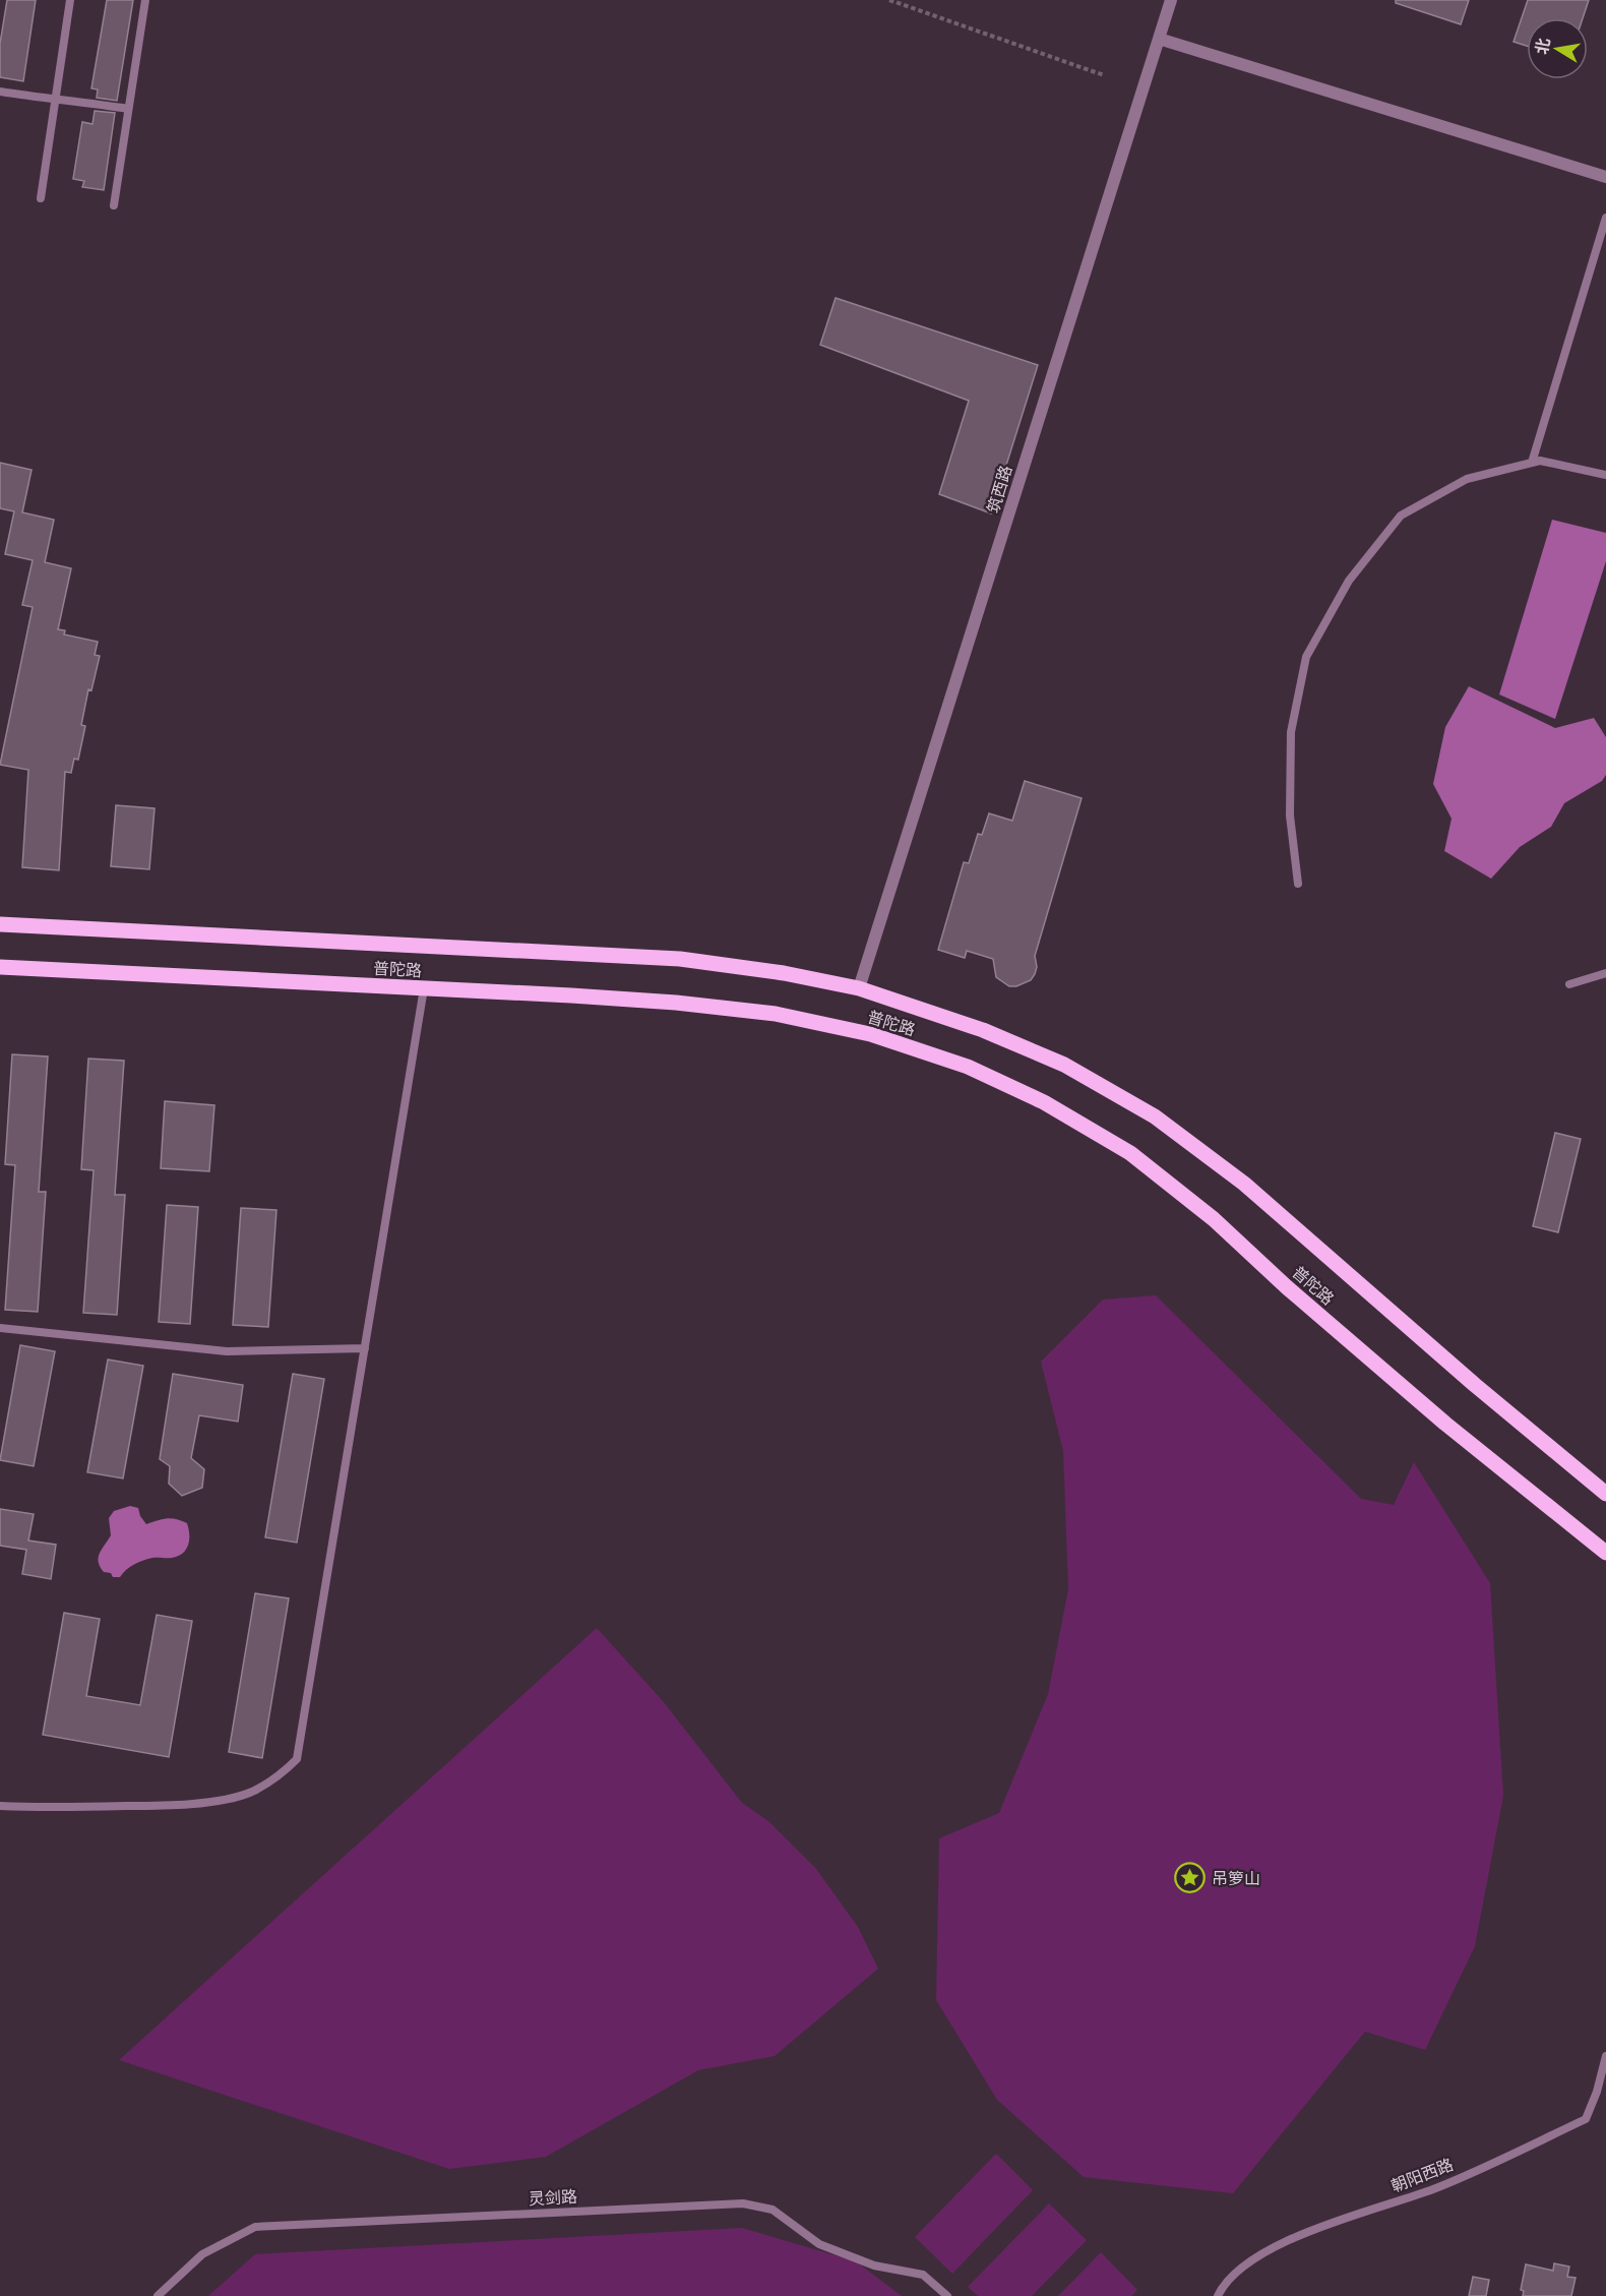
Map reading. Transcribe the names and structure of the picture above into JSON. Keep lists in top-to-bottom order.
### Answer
{
  "streets": {
    "main road": ["普陀路"],
    "street": ["筑西路"],
    "lane": ["朝阳西路", "灵剑路"]
  },
  "crossings": [
    ["筑西路", "普陀路"]
  ],
  "places": {
    "place": ["吊箩山"]
  },
  "north": "left"
}
